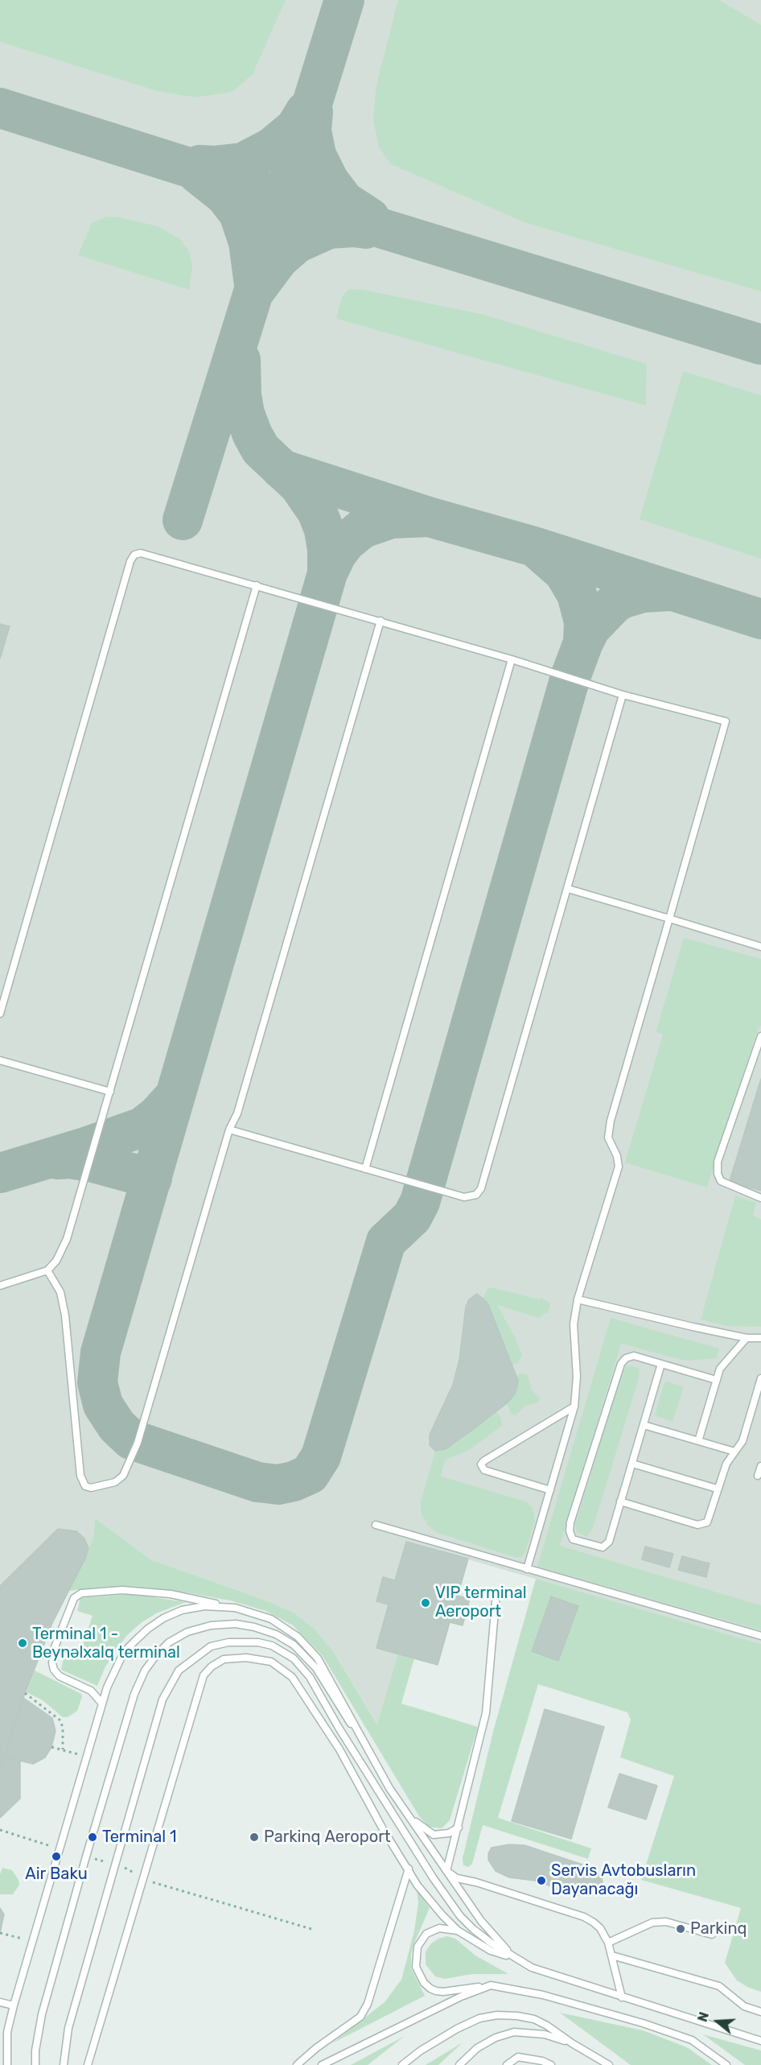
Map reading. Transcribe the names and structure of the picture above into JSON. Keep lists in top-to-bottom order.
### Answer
{
  "places": [
    "VIP terminal Aeroport",
    "Terminal 1 - Beynəlxalq terminal",
    "Terminal 1",
    "Parkinq Aeroport",
    "Air Baku",
    "Servis Avtobusların Dayanacağı",
    "Parkinq"
  ],
  "north": "left"
}
